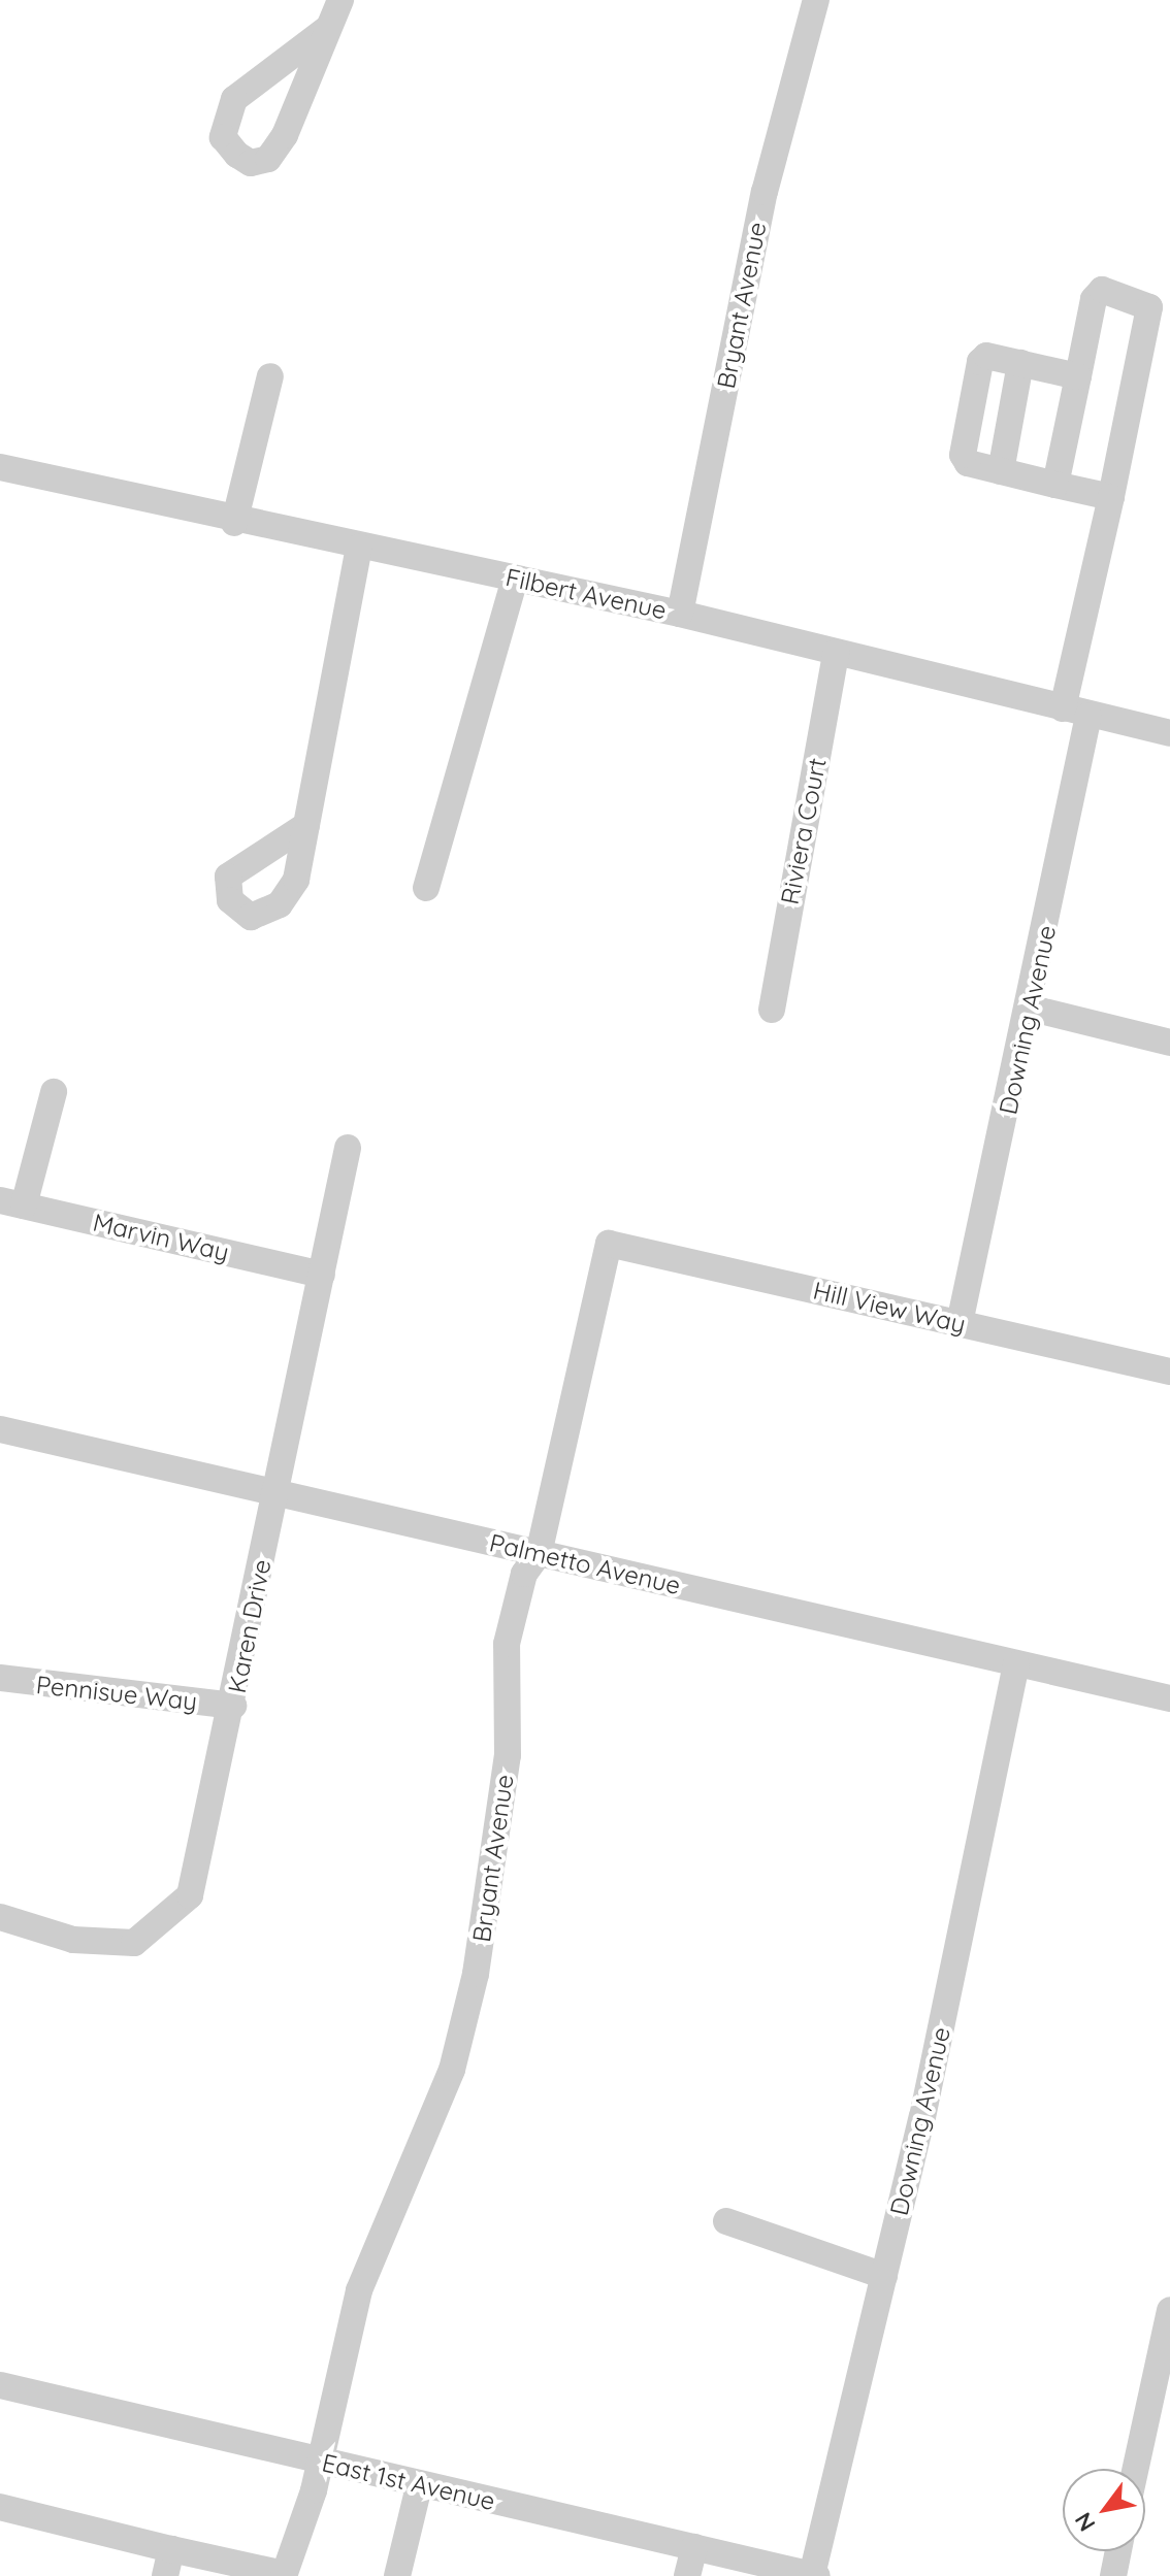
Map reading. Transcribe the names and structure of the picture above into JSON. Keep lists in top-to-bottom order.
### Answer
{
  "streets": {
    "street": [
      "Bryant Avenue",
      "Filbert Avenue",
      "Riviera Court",
      "Downing Avenue",
      "Marvin Way",
      "Hill View Way",
      "Palmetto Avenue",
      "Karen Drive",
      "Pennisue Way",
      "East 1st Avenue"
    ]
  },
  "crossings": [
    ["Bryant Avenue", "Filbert Avenue"],
    ["Bryant Avenue", "Hill View Way"],
    ["Bryant Avenue", "Palmetto Avenue"],
    ["Bryant Avenue", "East 1st Avenue"],
    ["Filbert Avenue", "Riviera Court"],
    ["Filbert Avenue", "Downing Avenue"],
    ["Downing Avenue", "Hill View Way"],
    ["Downing Avenue", "Palmetto Avenue"],
    ["Downing Avenue", "East 1st Avenue"],
    ["Marvin Way", "Karen Drive"],
    ["Palmetto Avenue", "Karen Drive"],
    ["Karen Drive", "Pennisue Way"]
  ],
  "north": "bottom left"
}
